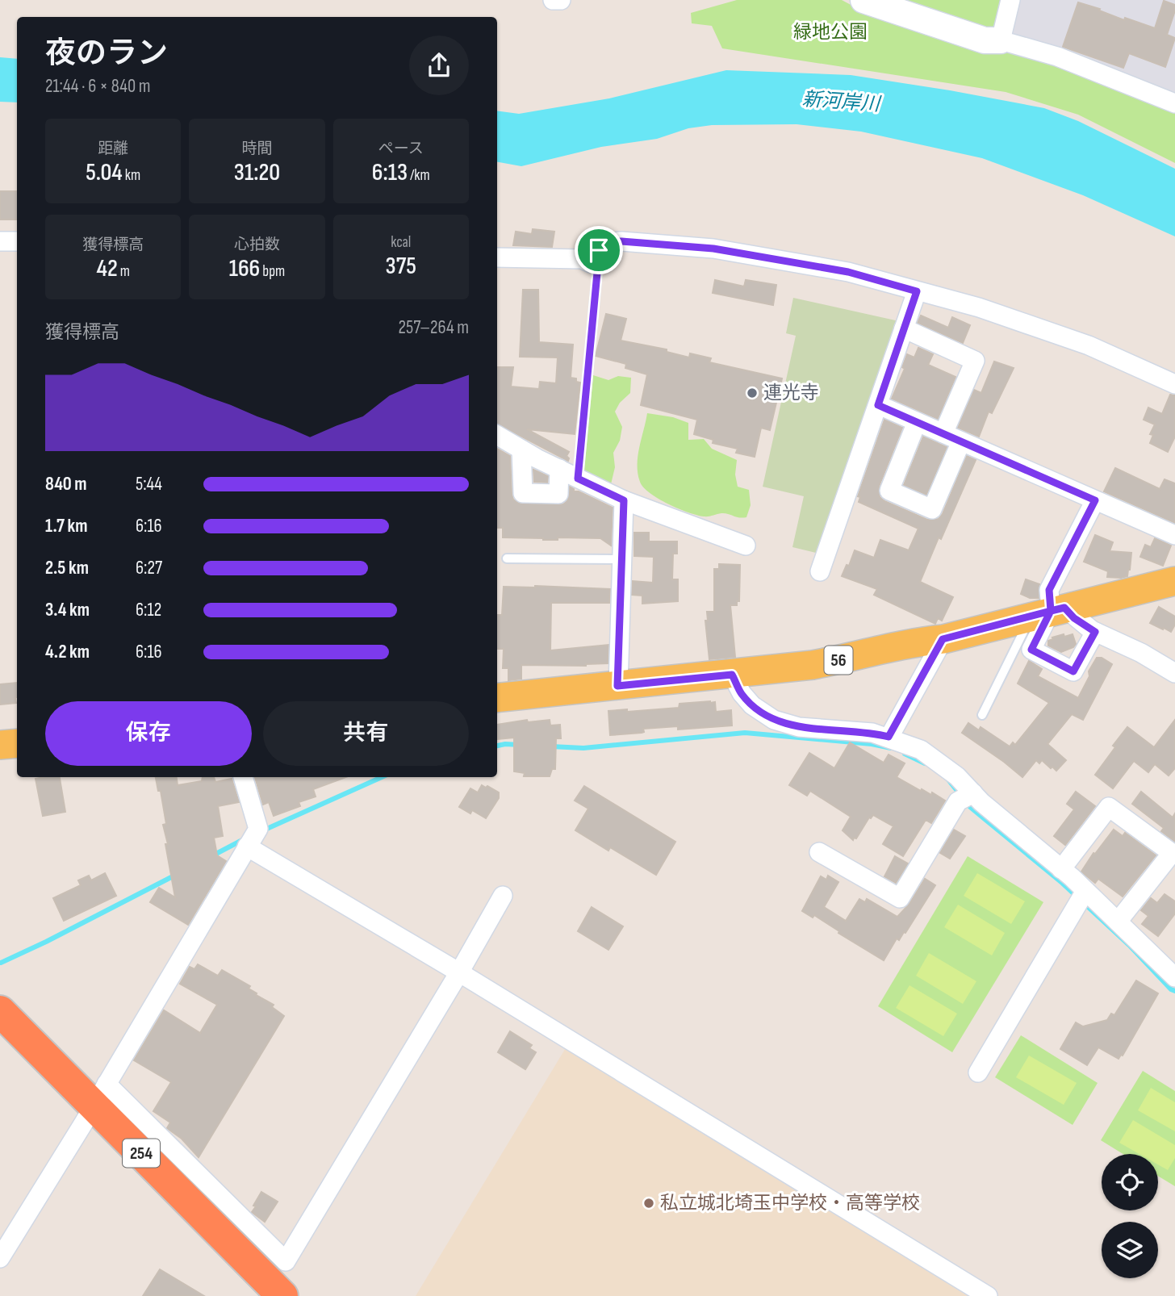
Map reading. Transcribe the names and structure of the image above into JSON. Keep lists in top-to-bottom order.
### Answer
{
  "streets": {
    "highway": ["254"],
    "main road": ["56"]
  },
  "water": ["新河岸川"],
  "parks": ["緑地公園"],
  "places": ["連光寺", "私立城北埼玉中学校・高等学校"],
  "page": {
    "heading": ["夜のラン", "21:44 · 6 × 840 m"],
    "stats": [
      ["距離", "5.04 km"],
      ["時間", "31:20"],
      ["ペース", "6:13 /km"],
      ["獲得標高", "42 m"],
      ["心拍数", "166 bpm"],
      ["kcal", "375"]
    ],
    "chart": ["獲得標高", "257–264 m"],
    "list": [
      {
        "name": "840 m",
        "note": "5:44"
      },
      {
        "name": "1.7 km",
        "note": "6:16"
      },
      {
        "name": "2.5 km",
        "note": "6:27"
      },
      {
        "name": "3.4 km",
        "note": "6:12"
      },
      {
        "name": "4.2 km",
        "note": "6:16"
      }
    ],
    "buttons": ["保存", "共有"]
  }
}
